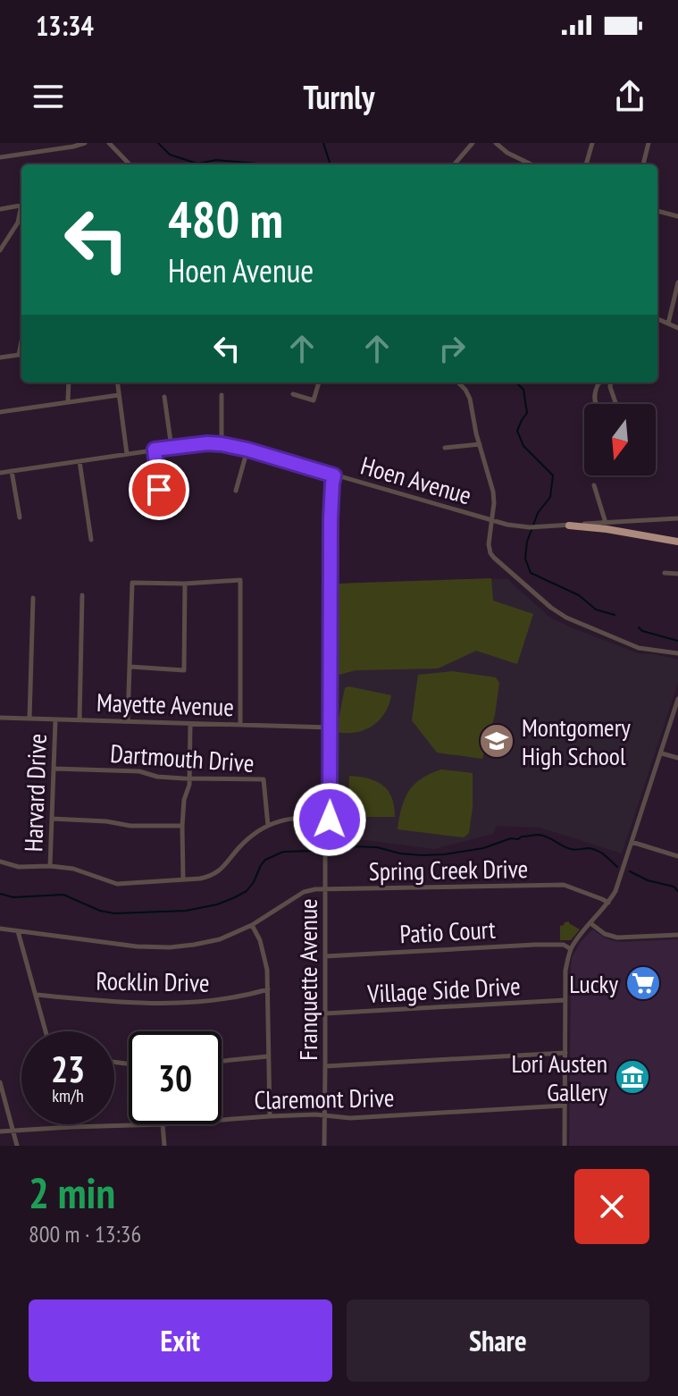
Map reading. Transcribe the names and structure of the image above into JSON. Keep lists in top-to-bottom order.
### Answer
{
  "streets": {
    "street": [
      "Hoen Avenue",
      "Mayette Avenue",
      "Dartmouth Drive",
      "Harvard Drive",
      "Spring Creek Drive",
      "Patio Court",
      "Franquette Avenue",
      "Rocklin Drive",
      "Village Side Drive",
      "Claremont Drive"
    ]
  },
  "crossings": [
    ["Mayette Avenue", "Harvard Drive"],
    ["Dartmouth Drive", "Harvard Drive"],
    ["Spring Creek Drive", "Franquette Avenue"],
    ["Patio Court", "Franquette Avenue"],
    ["Franquette Avenue", "Village Side Drive"],
    ["Franquette Avenue", "Claremont Drive"]
  ],
  "places": {
    "school or university": ["Montgomery High School"],
    "supermarket": ["Lucky"],
    "museum": ["Lori Austen Gallery"]
  },
  "north": "bottom",
  "page": {
    "status": "13:34",
    "header": "Turnly",
    "turn": ["480 m", "Hoen Avenue"],
    "speed": "23 km/h",
    "limit": "30",
    "heading": ["2 min", "800 m · 13:36"],
    "buttons": ["Exit", "Share"]
  }
}
